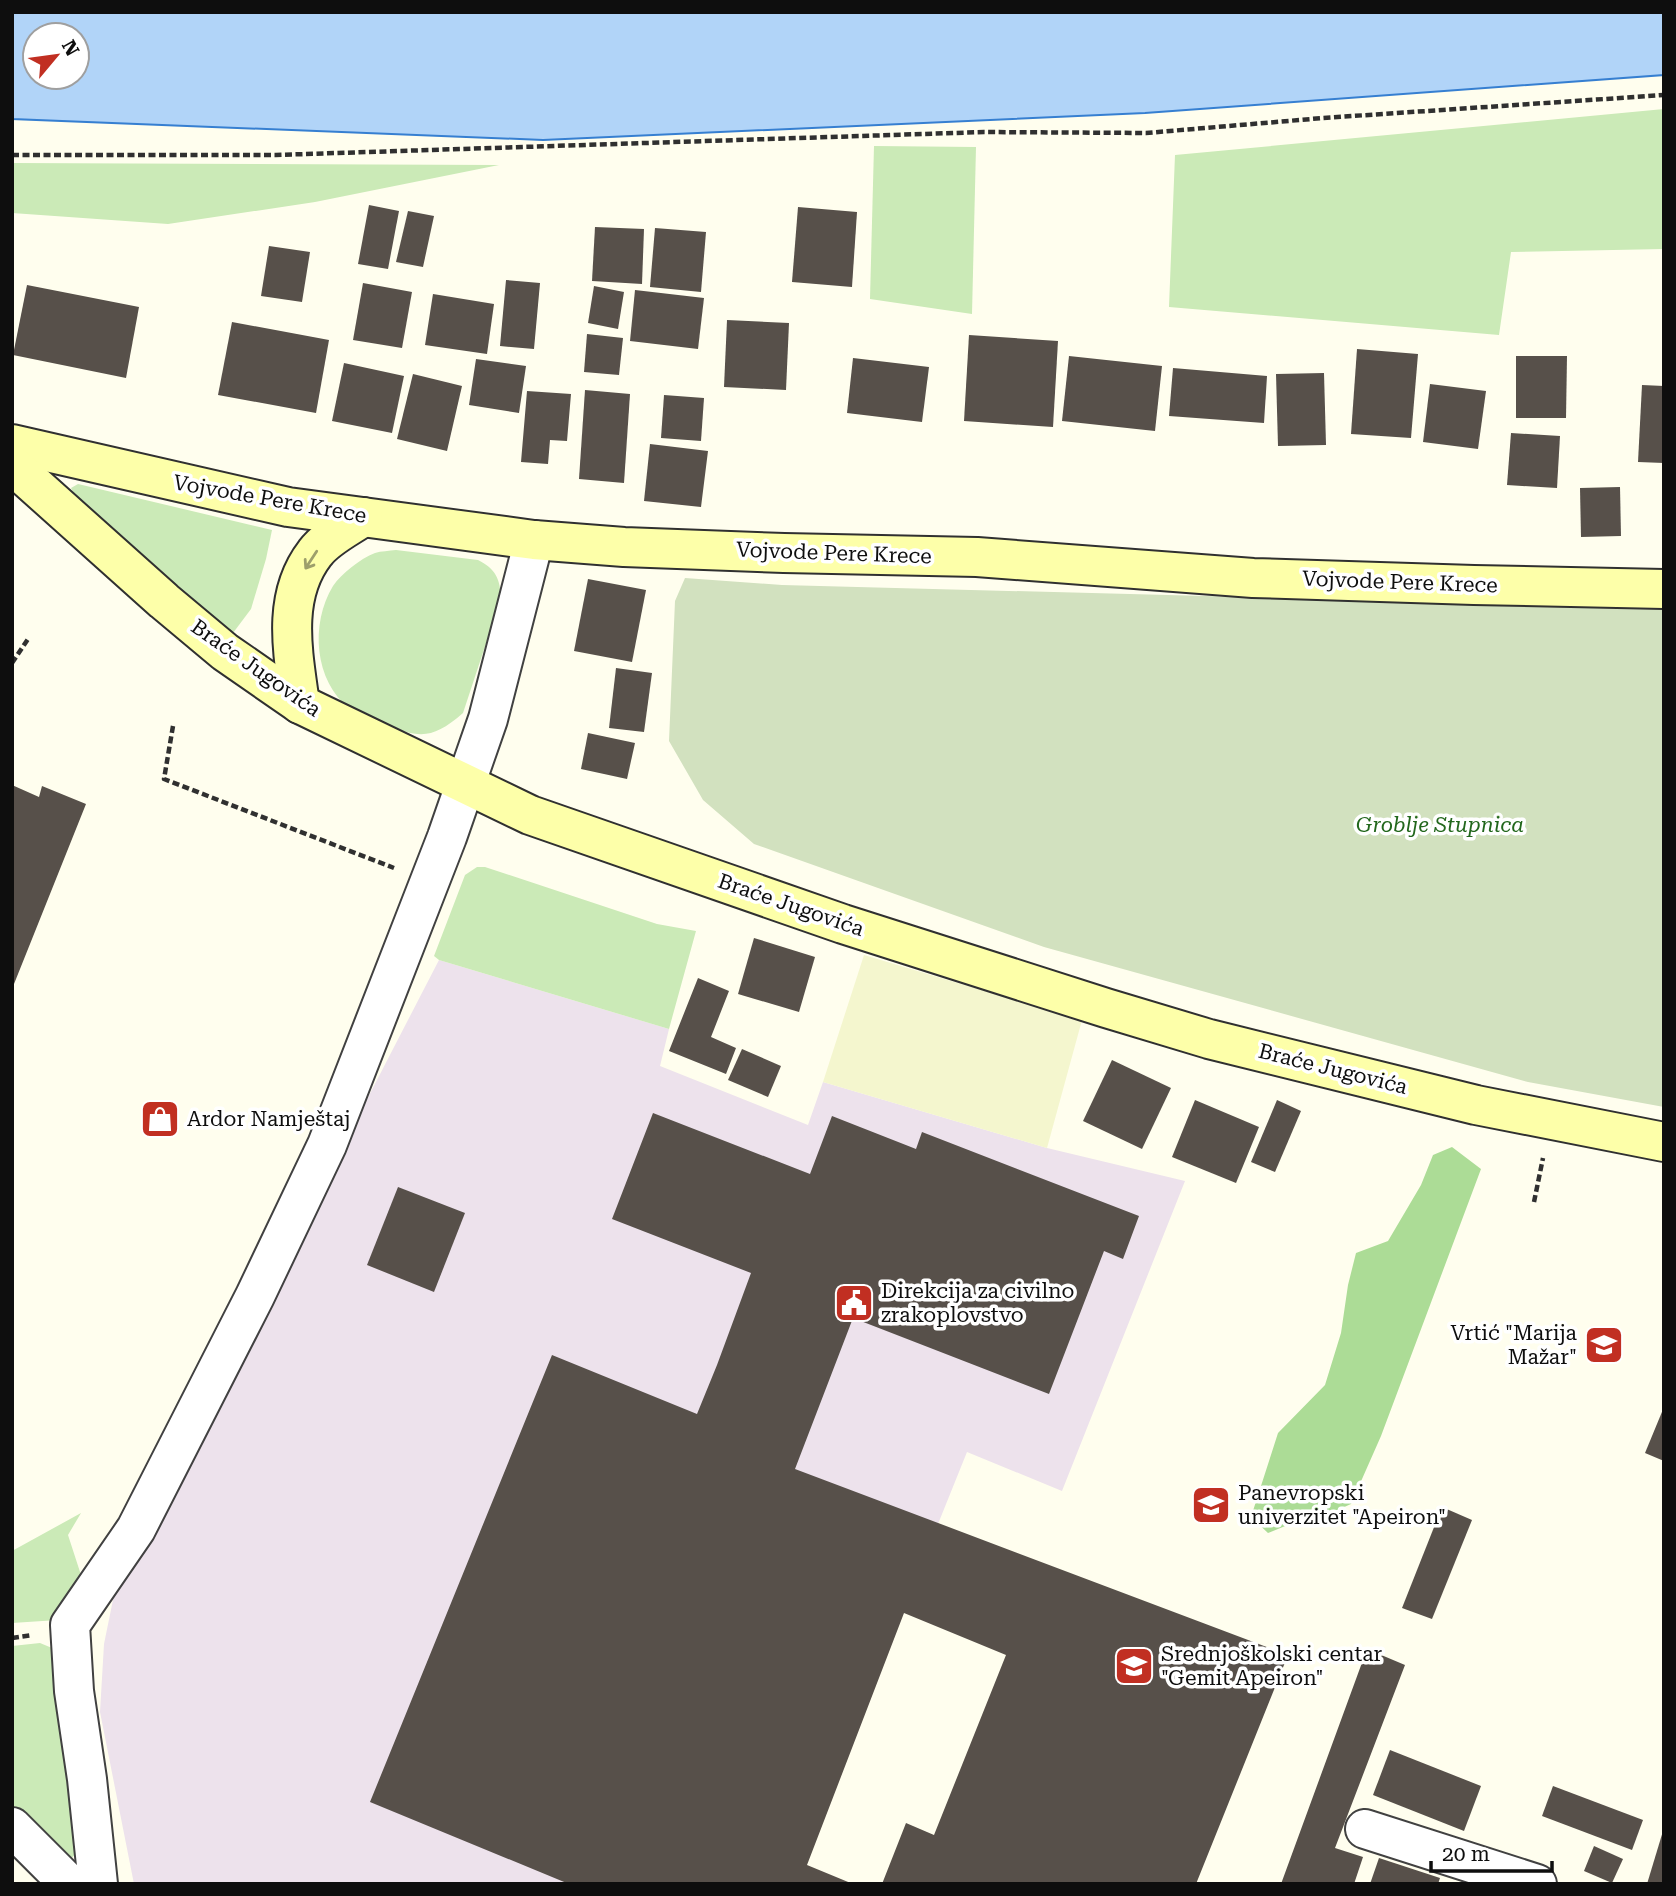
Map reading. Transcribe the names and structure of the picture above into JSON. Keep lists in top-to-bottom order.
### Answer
{
  "streets": {
    "street": ["Vojvode Pere Krece", "Braće Jugovića"]
  },
  "parks": ["Groblje Stupnica"],
  "places": {
    "shop": ["Ardor Namještaj"],
    "public building": ["Direkcija za civilno zrakoplovstvo"],
    "school or university": ["Vrtić \"Marija Mažar\"", "Panevropski univerzitet \"Apeiron\"", "Srednjoškolski centar \"Gemit Apeiron\""]
  },
  "scale_bar": "20 m",
  "north": "top right"
}
